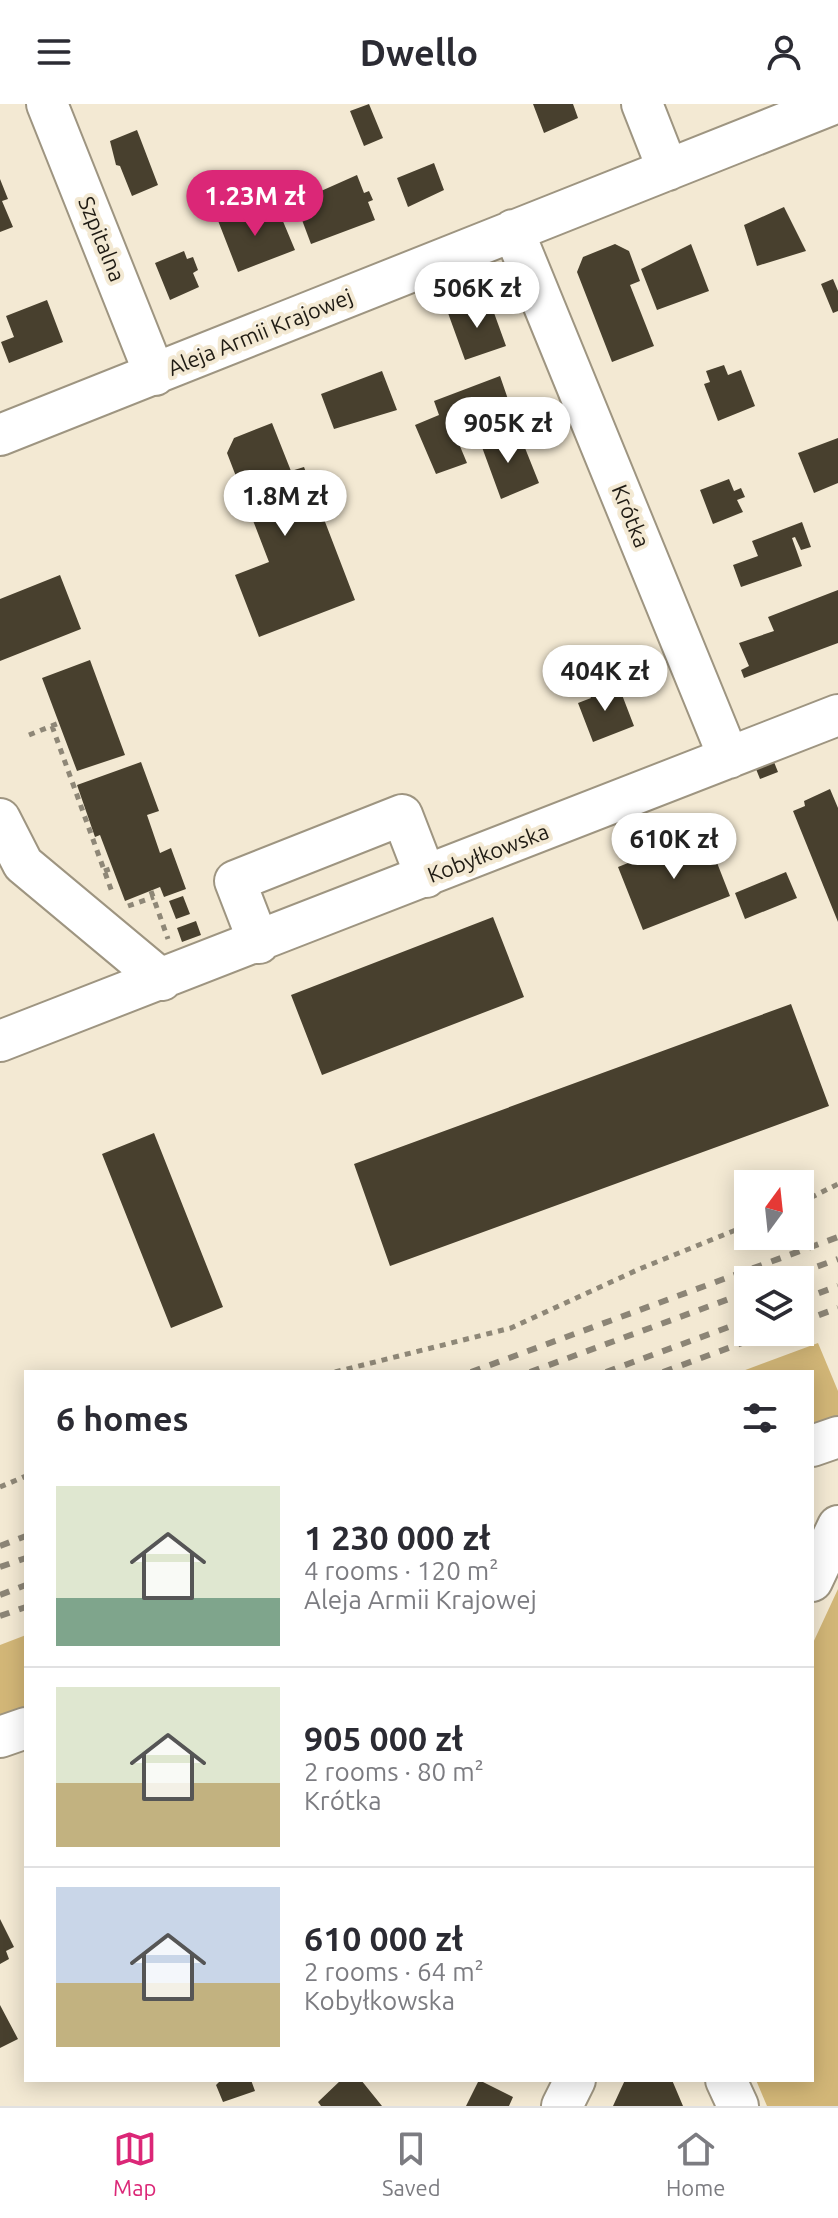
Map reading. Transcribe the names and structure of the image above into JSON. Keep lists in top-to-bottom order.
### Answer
{
  "streets": {
    "street": [
      "Szpitalna",
      "Aleja Armii Krajowej",
      "Krótka",
      "Kobyłkowska"
    ]
  },
  "crossings": [
    ["Szpitalna", "Aleja Armii Krajowej"],
    ["Aleja Armii Krajowej", "Krótka"],
    ["Krótka", "Kobyłkowska"]
  ],
  "north": "top",
  "page": {
    "header": "Dwello",
    "price": [
      "1.23M zł",
      "506K zł",
      "905K zł",
      "1.8M zł",
      "404K zł",
      "610K zł"
    ],
    "heading": "6 homes",
    "list": [
      {
        "name": "1 230 000 zł",
        "note": "4 rooms · 120 m² · Aleja Armii Krajowej"
      },
      {
        "name": "905 000 zł",
        "note": "2 rooms · 80 m² · Krótka"
      },
      {
        "name": "610 000 zł",
        "note": "2 rooms · 64 m² · Kobyłkowska"
      }
    ],
    "tabs": ["Map", "Saved", "Home"]
  }
}
